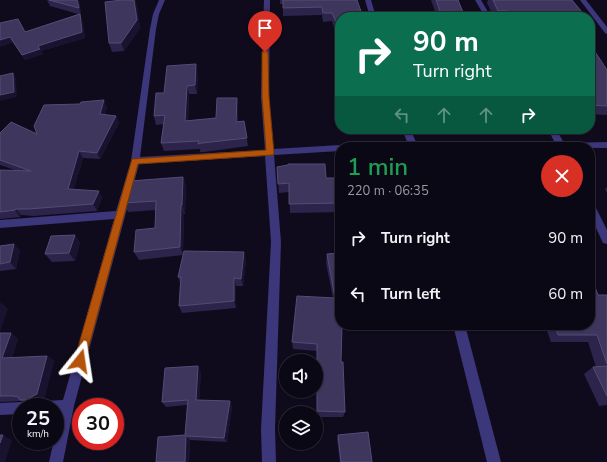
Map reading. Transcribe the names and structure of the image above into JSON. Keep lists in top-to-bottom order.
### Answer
{
  "page": {
    "turn": ["90 m", "Turn right"],
    "heading": ["1 min", "220 m · 06:35"],
    "list": [
      {
        "name": "Turn right",
        "value": "90 m"
      },
      {
        "name": "Turn left",
        "value": "60 m"
      }
    ],
    "speed": "25 km/h",
    "limit": "30"
  }
}
